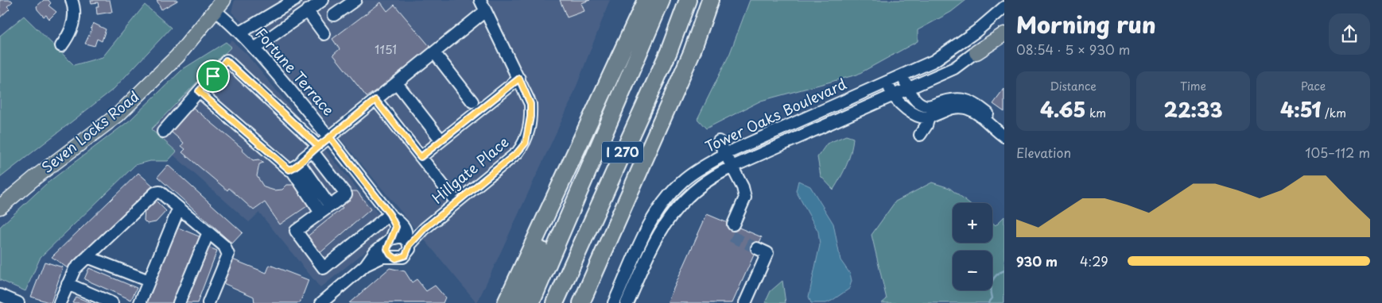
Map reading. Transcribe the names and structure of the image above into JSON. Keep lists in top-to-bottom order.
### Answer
{
  "streets": {
    "highway": ["I 270"],
    "main road": ["Seven Locks Road"],
    "street": ["Fortune Terrace", "Tower Oaks Boulevard", "Hillgate Place"]
  },
  "crossings": [
    ["Fortune Terrace", "Seven Locks Road"],
    ["Fortune Terrace", "Hillgate Place"]
  ],
  "house_numbers": ["1151"],
  "page": {
    "heading": ["Morning run", "08:54 · 5 × 930 m"],
    "stats": [
      ["Distance", "4.65 km"],
      ["Time", "22:33"],
      ["Pace", "4:51 /km"]
    ],
    "chart": ["Elevation", "105–112 m"],
    "map_buttons": ["+", "−"],
    "list": [
      {
        "name": "930 m",
        "note": "4:29"
      }
    ]
  }
}
